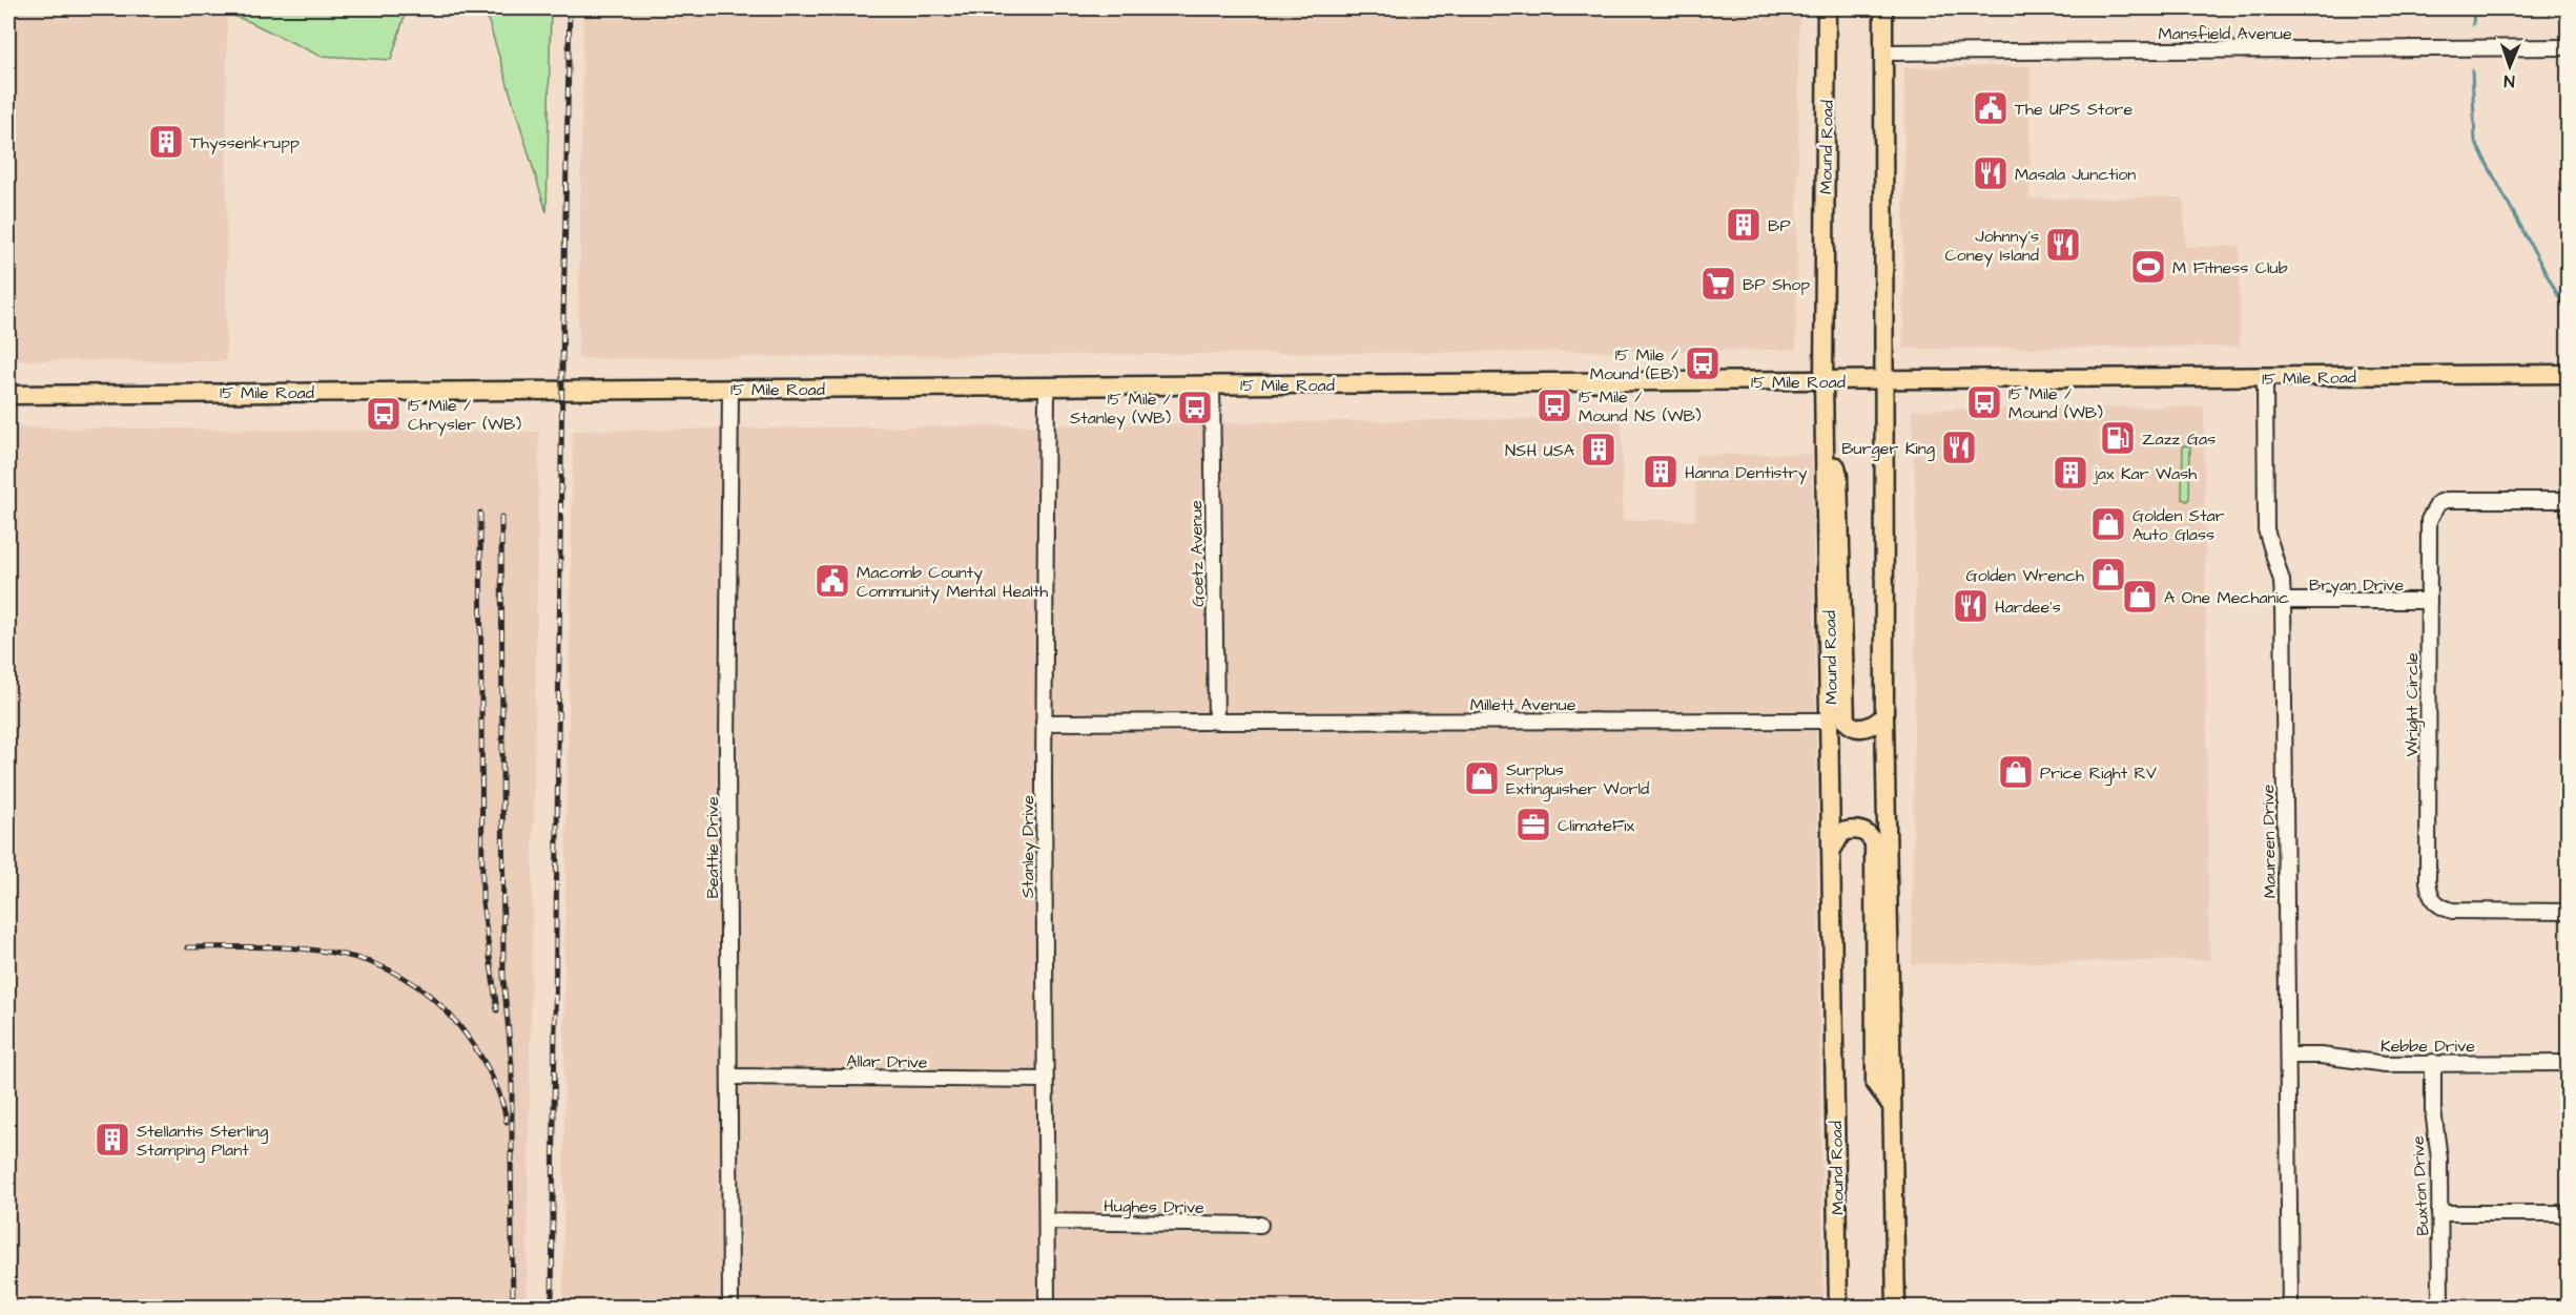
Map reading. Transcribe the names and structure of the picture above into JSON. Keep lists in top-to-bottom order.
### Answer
{
  "streets": {
    "main road": ["Mound Road", "15 Mile Road"],
    "street": [
      "Mansfield Avenue",
      "Goetz Avenue",
      "Bryan Drive",
      "Millett Avenue",
      "Wright Circle",
      "Maureen Drive",
      "Stanley Drive",
      "Beattie Drive",
      "Kebbe Drive",
      "Allar Drive",
      "Buxton Drive",
      "Hughes Drive"
    ]
  },
  "crossings": [
    ["Mound Road", "15 Mile Road"],
    ["Mound Road", "Millett Avenue"],
    ["15 Mile Road", "Goetz Avenue"],
    ["15 Mile Road", "Maureen Drive"],
    ["15 Mile Road", "Stanley Drive"],
    ["15 Mile Road", "Beattie Drive"],
    ["Goetz Avenue", "Millett Avenue"],
    ["Bryan Drive", "Wright Circle"],
    ["Bryan Drive", "Maureen Drive"],
    ["Millett Avenue", "Stanley Drive"],
    ["Maureen Drive", "Kebbe Drive"],
    ["Stanley Drive", "Allar Drive"],
    ["Stanley Drive", "Hughes Drive"],
    ["Beattie Drive", "Allar Drive"],
    ["Kebbe Drive", "Buxton Drive"]
  ],
  "places": {
    "public building": ["The UPS Store", "Macomb County Community Mental Health"],
    "building": [
      "Thyssenkrupp",
      "BP",
      "NSH USA",
      "Hanna Dentistry",
      "jax Kar Wash",
      "Stellantis Sterling Stamping Plant"
    ],
    "restaurant": [
      "Masala Junction",
      "Johnny's Coney Island",
      "Burger King",
      "Hardee's"
    ],
    "sports": ["M Fitness Club"],
    "supermarket": ["BP Shop"],
    "bus stop": [
      "15 Mile / Mound (EB)",
      "15 Mile / Mound (WB)",
      "15 Mile / Mound NS (WB)",
      "15 Mile / Stanley (WB)",
      "15 Mile / Chrysler (WB)"
    ],
    "fuel station": ["Zazz Gas"],
    "shop": [
      "Golden Star Auto Glass",
      "Golden Wrench",
      "A One Mechanic",
      "Price Right RV",
      "Surplus Extinguisher World"
    ],
    "office": ["ClimateFix"]
  },
  "north": "bottom"
}
